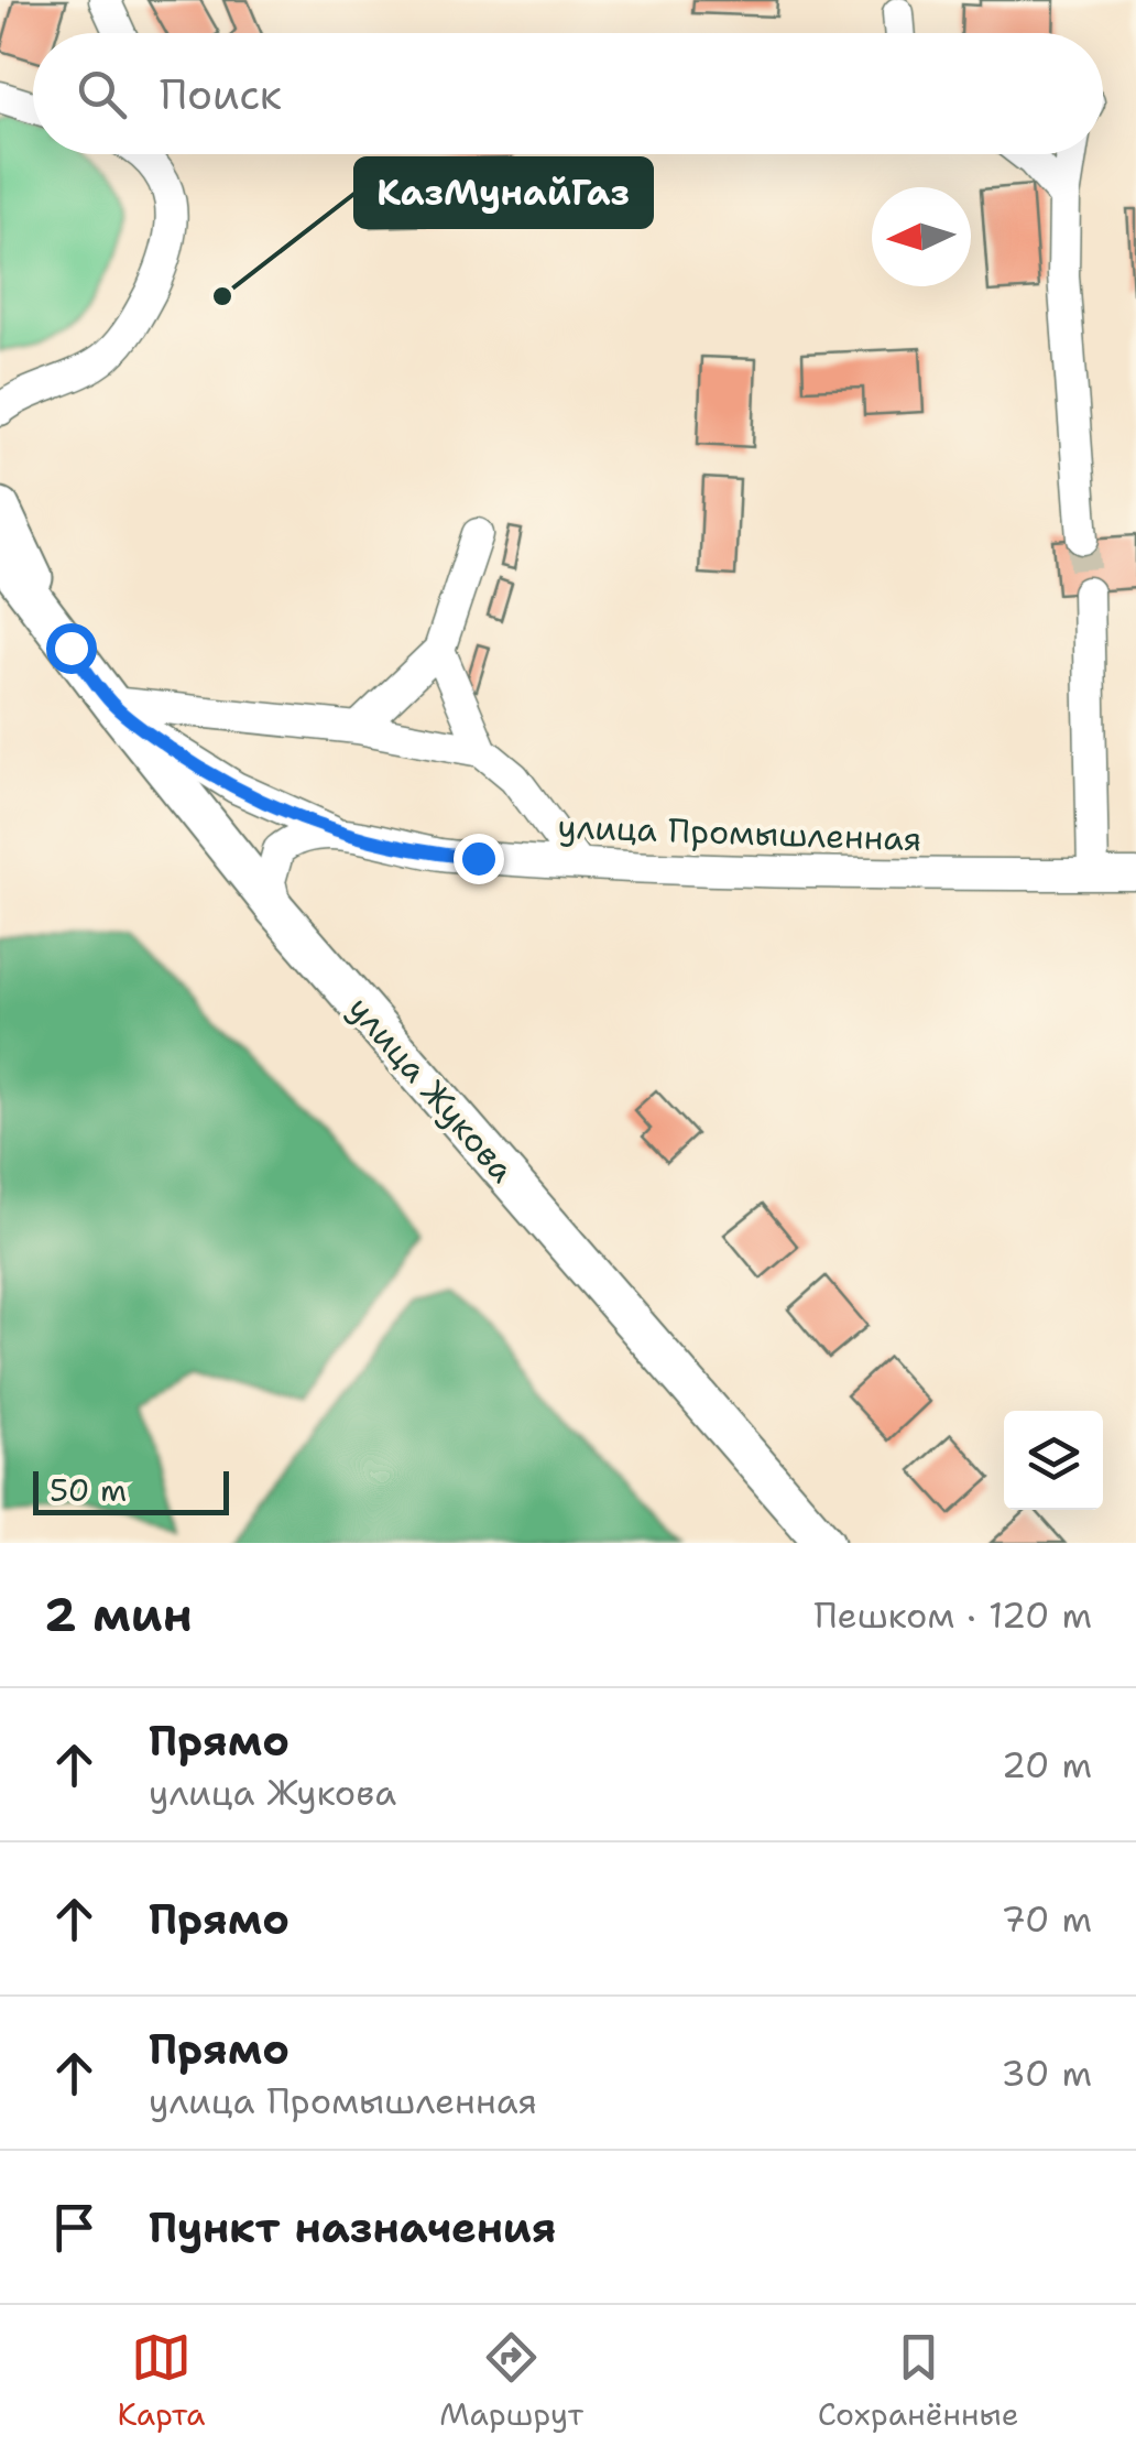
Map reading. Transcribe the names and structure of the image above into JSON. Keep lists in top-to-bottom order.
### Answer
{
  "streets": {
    "main road": ["улица Жукова"],
    "street": ["улица Промышленная"]
  },
  "crossings": [
    ["улица Промышленная", "улица Жукова"]
  ],
  "places": ["КазМунайГаз"],
  "scale_bar": "50 m",
  "north": "left",
  "page": {
    "search": "Поиск",
    "scale": "50 m",
    "heading": ["2 мин", "Пешком · 120 m"],
    "list": [
      ["Прямо", "улица Жукова", "20 m"],
      ["Прямо", "70 m"],
      ["Прямо", "улица Промышленная", "30 m"],
      "Пункт назначения"
    ],
    "nav": ["Карта", "Маршрут", "Сохранённые"]
  }
}
